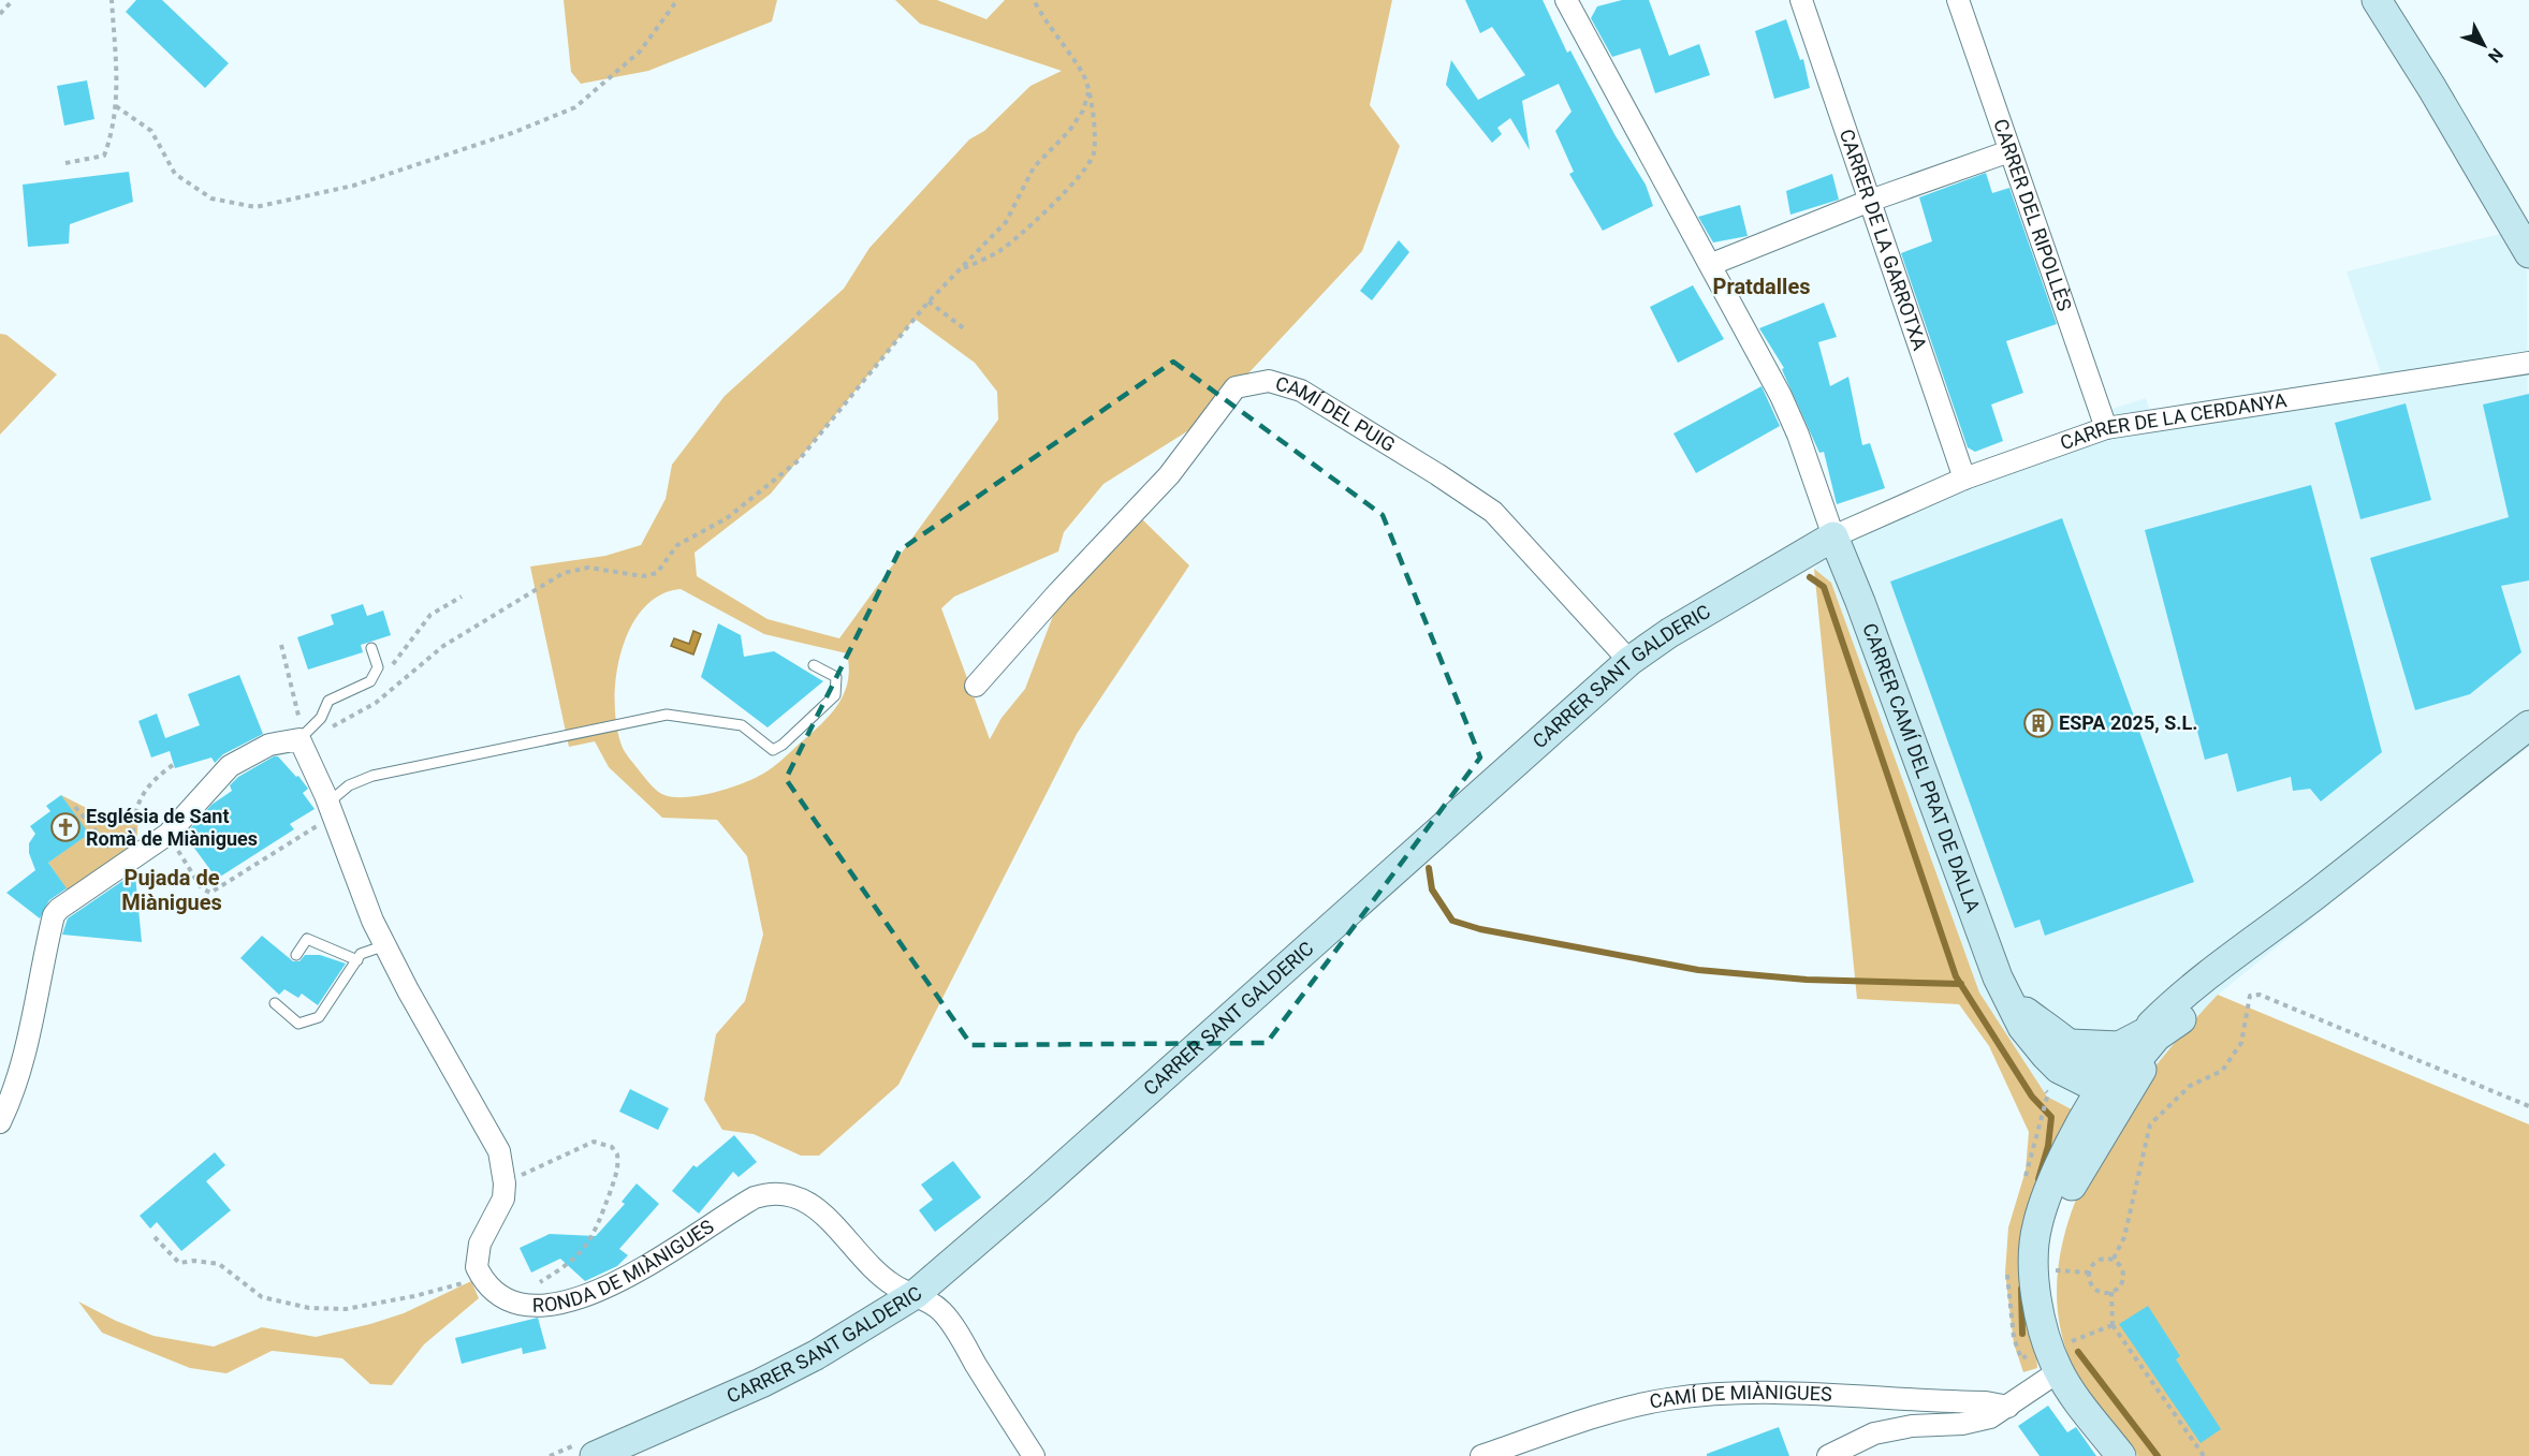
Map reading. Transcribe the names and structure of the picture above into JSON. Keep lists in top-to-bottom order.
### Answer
{
  "streets": {
    "street": [
      "CARRER DEL RIPOLLÈS",
      "CARRER DE LA GARROTXA",
      "CAMÍ DEL PUIG",
      "CARRER DE LA CERDANYA",
      "CARRER SANT GALDERIC",
      "CARRER CAMÍ DEL PRAT DE DALLA",
      "RONDA DE MIÀNIGUES",
      "CAMÍ DE MIÀNIGUES"
    ]
  },
  "crossings": [
    ["CARRER DEL RIPOLLÈS", "CARRER DE LA CERDANYA"],
    ["CARRER DE LA GARROTXA", "CARRER DE LA CERDANYA"],
    ["CAMÍ DEL PUIG", "CARRER SANT GALDERIC"],
    ["CARRER DE LA CERDANYA", "CARRER SANT GALDERIC"],
    ["CARRER DE LA CERDANYA", "CARRER CAMÍ DEL PRAT DE DALLA"],
    ["CARRER SANT GALDERIC", "CARRER CAMÍ DEL PRAT DE DALLA"],
    ["CARRER SANT GALDERIC", "RONDA DE MIÀNIGUES"]
  ],
  "districts": ["Pratdalles", "Pujada de Miànigues"],
  "places": {
    "building": ["ESPA 2025, S.L."],
    "church": ["Església de Sant Romà de Miànigues"]
  },
  "north": "bottom right"
}
